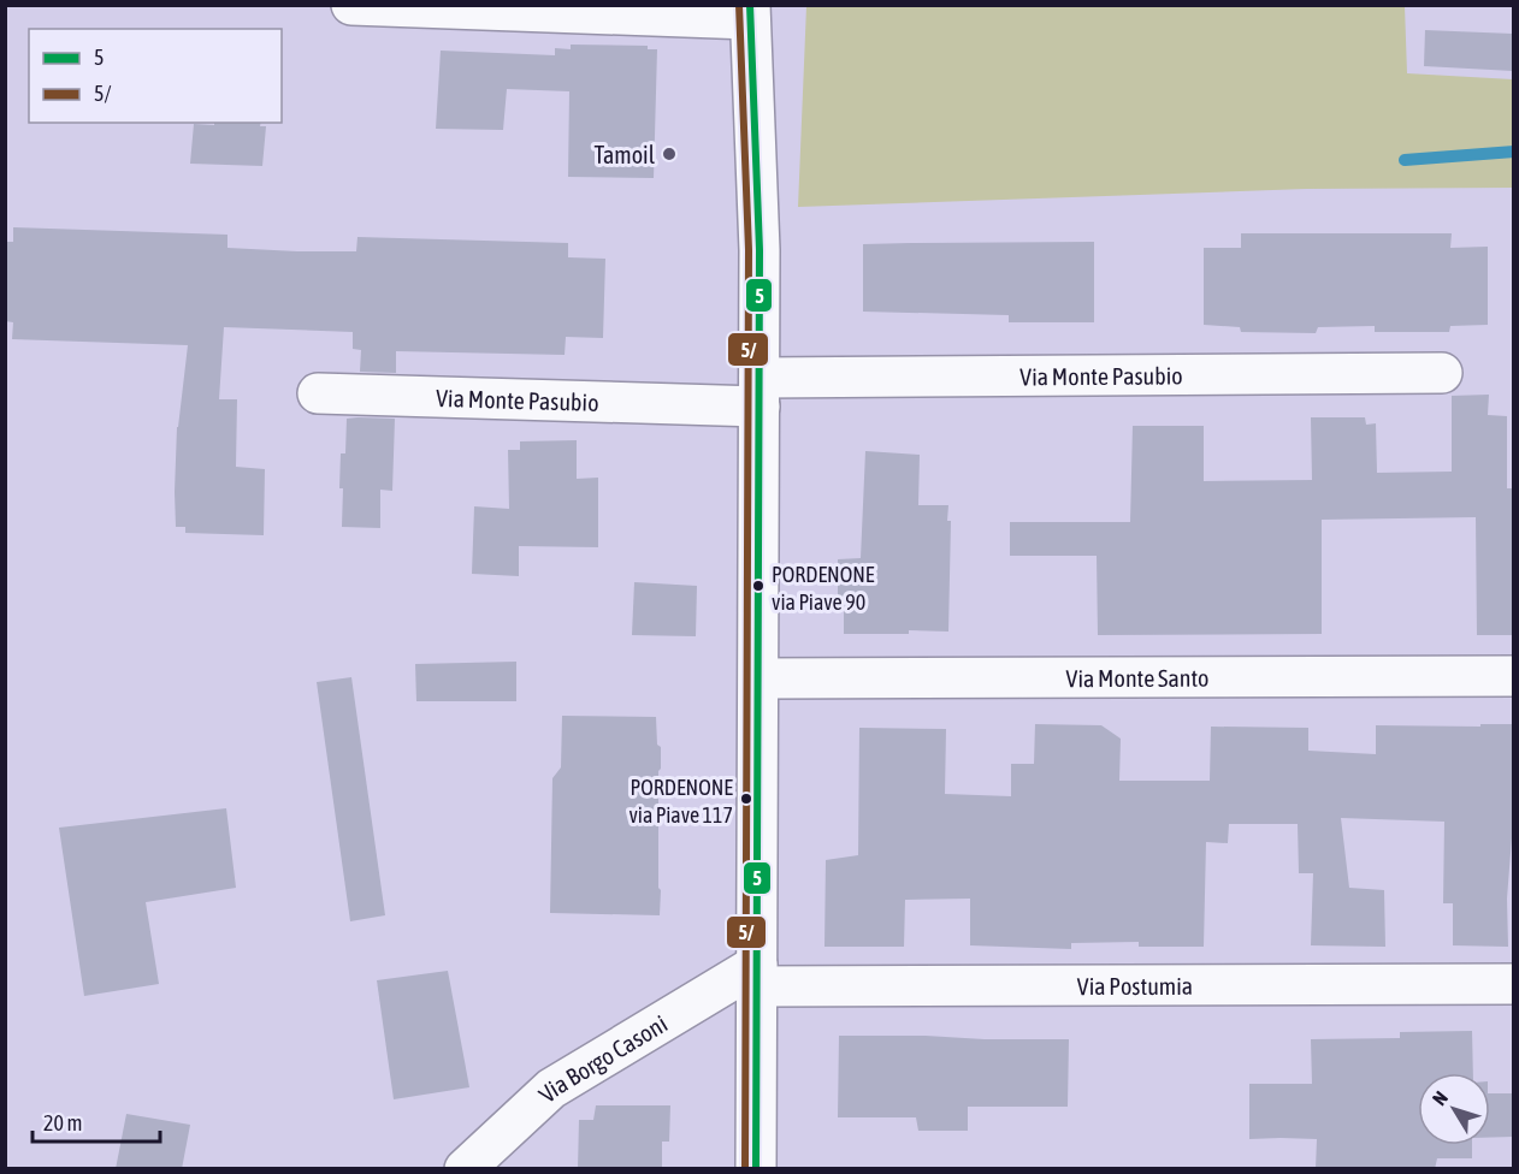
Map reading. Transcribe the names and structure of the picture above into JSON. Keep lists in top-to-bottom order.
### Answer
{
  "streets": {
    "street": [
      "Via Monte Pasubio",
      "Via Monte Santo",
      "Via Postumia",
      "Via Borgo Casoni"
    ]
  },
  "crossings": [
    ["Via Postumia", "Via Borgo Casoni"]
  ],
  "places": ["Tamoil", "PORDENONE via Piave 90", "PORDENONE via Piave 117"],
  "lines": ["transit line 5", "transit line 5/"],
  "legend": ["5", "5/"],
  "scale_bar": "20 m",
  "north": "top left"
}
